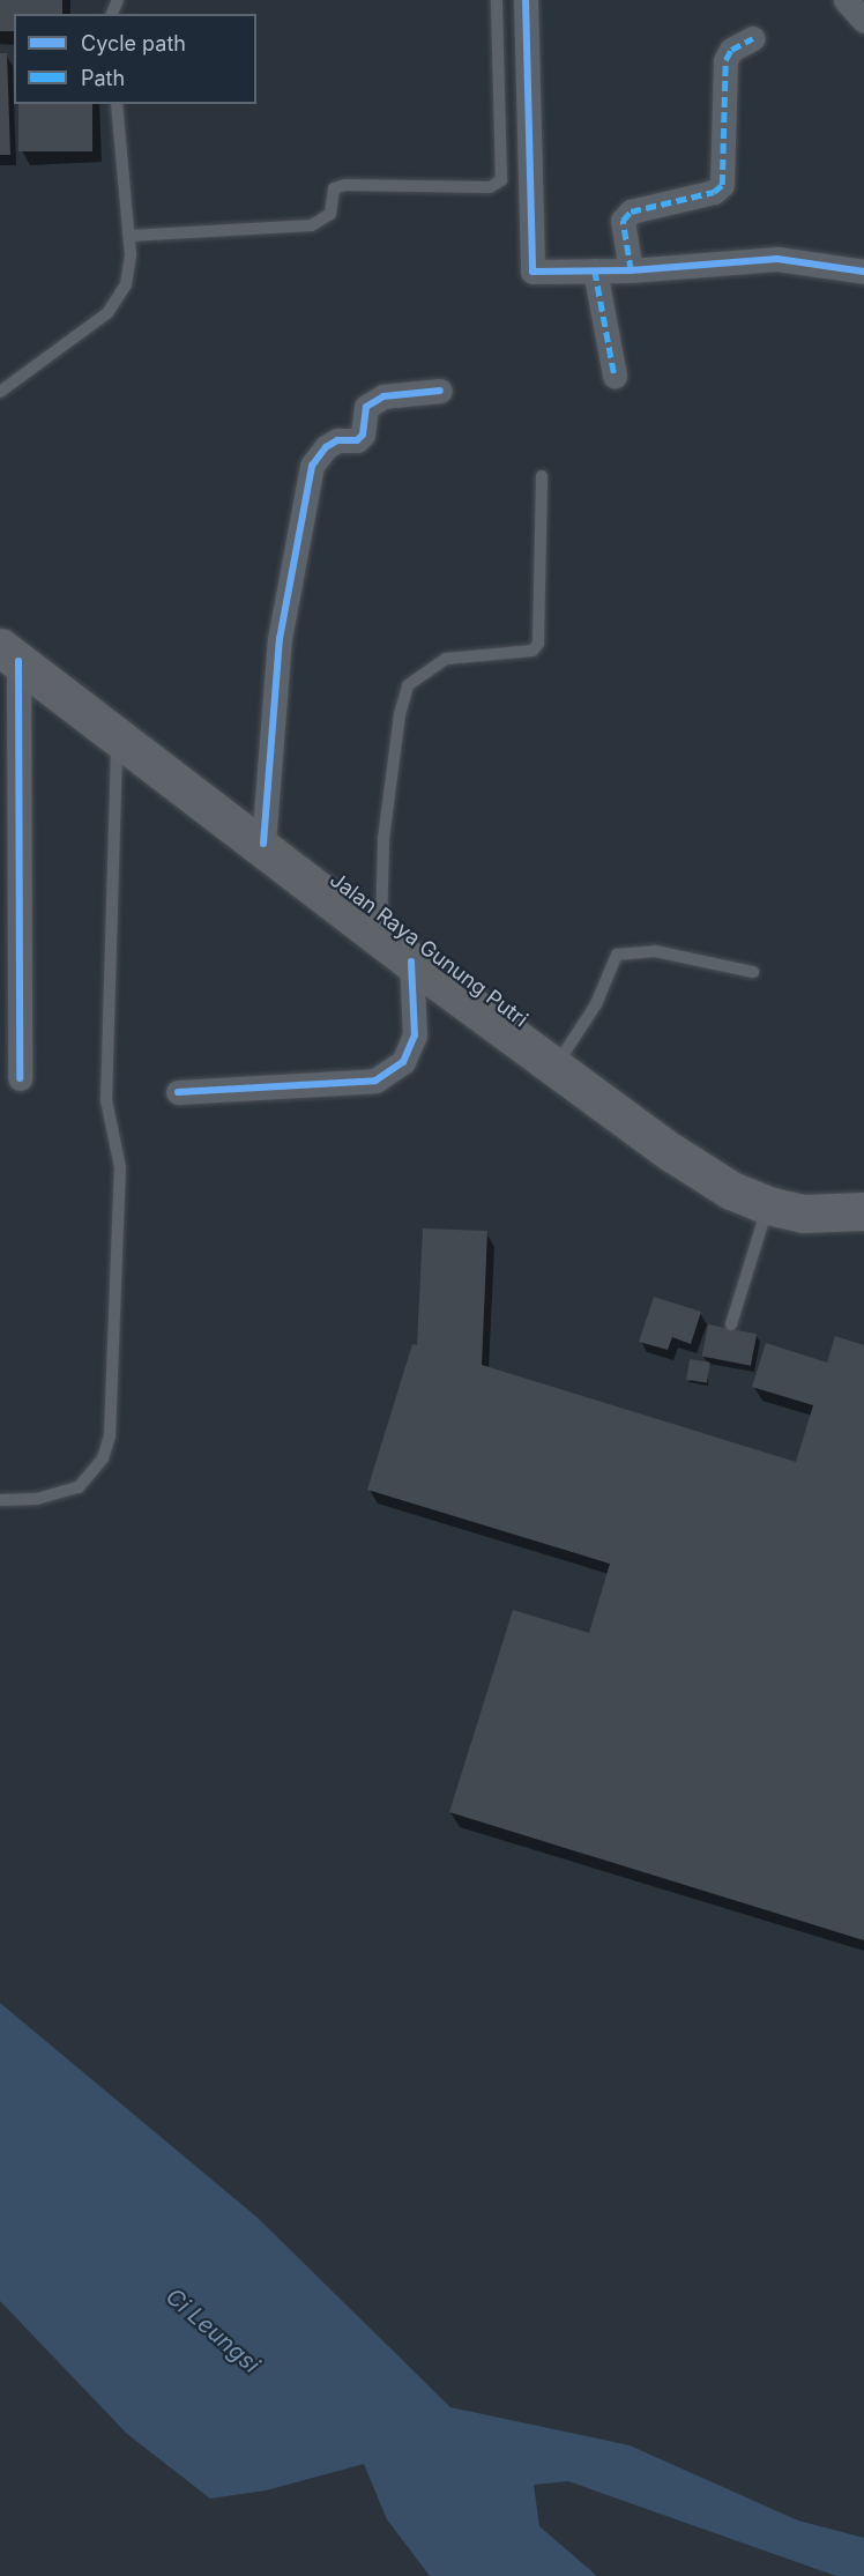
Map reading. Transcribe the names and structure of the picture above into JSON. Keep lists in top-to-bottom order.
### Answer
{
  "streets": {
    "main road": ["Jalan Raya Gunung Putri"]
  },
  "water": ["Ci Leungsi"],
  "legend": ["Cycle path", "Path"]
}
